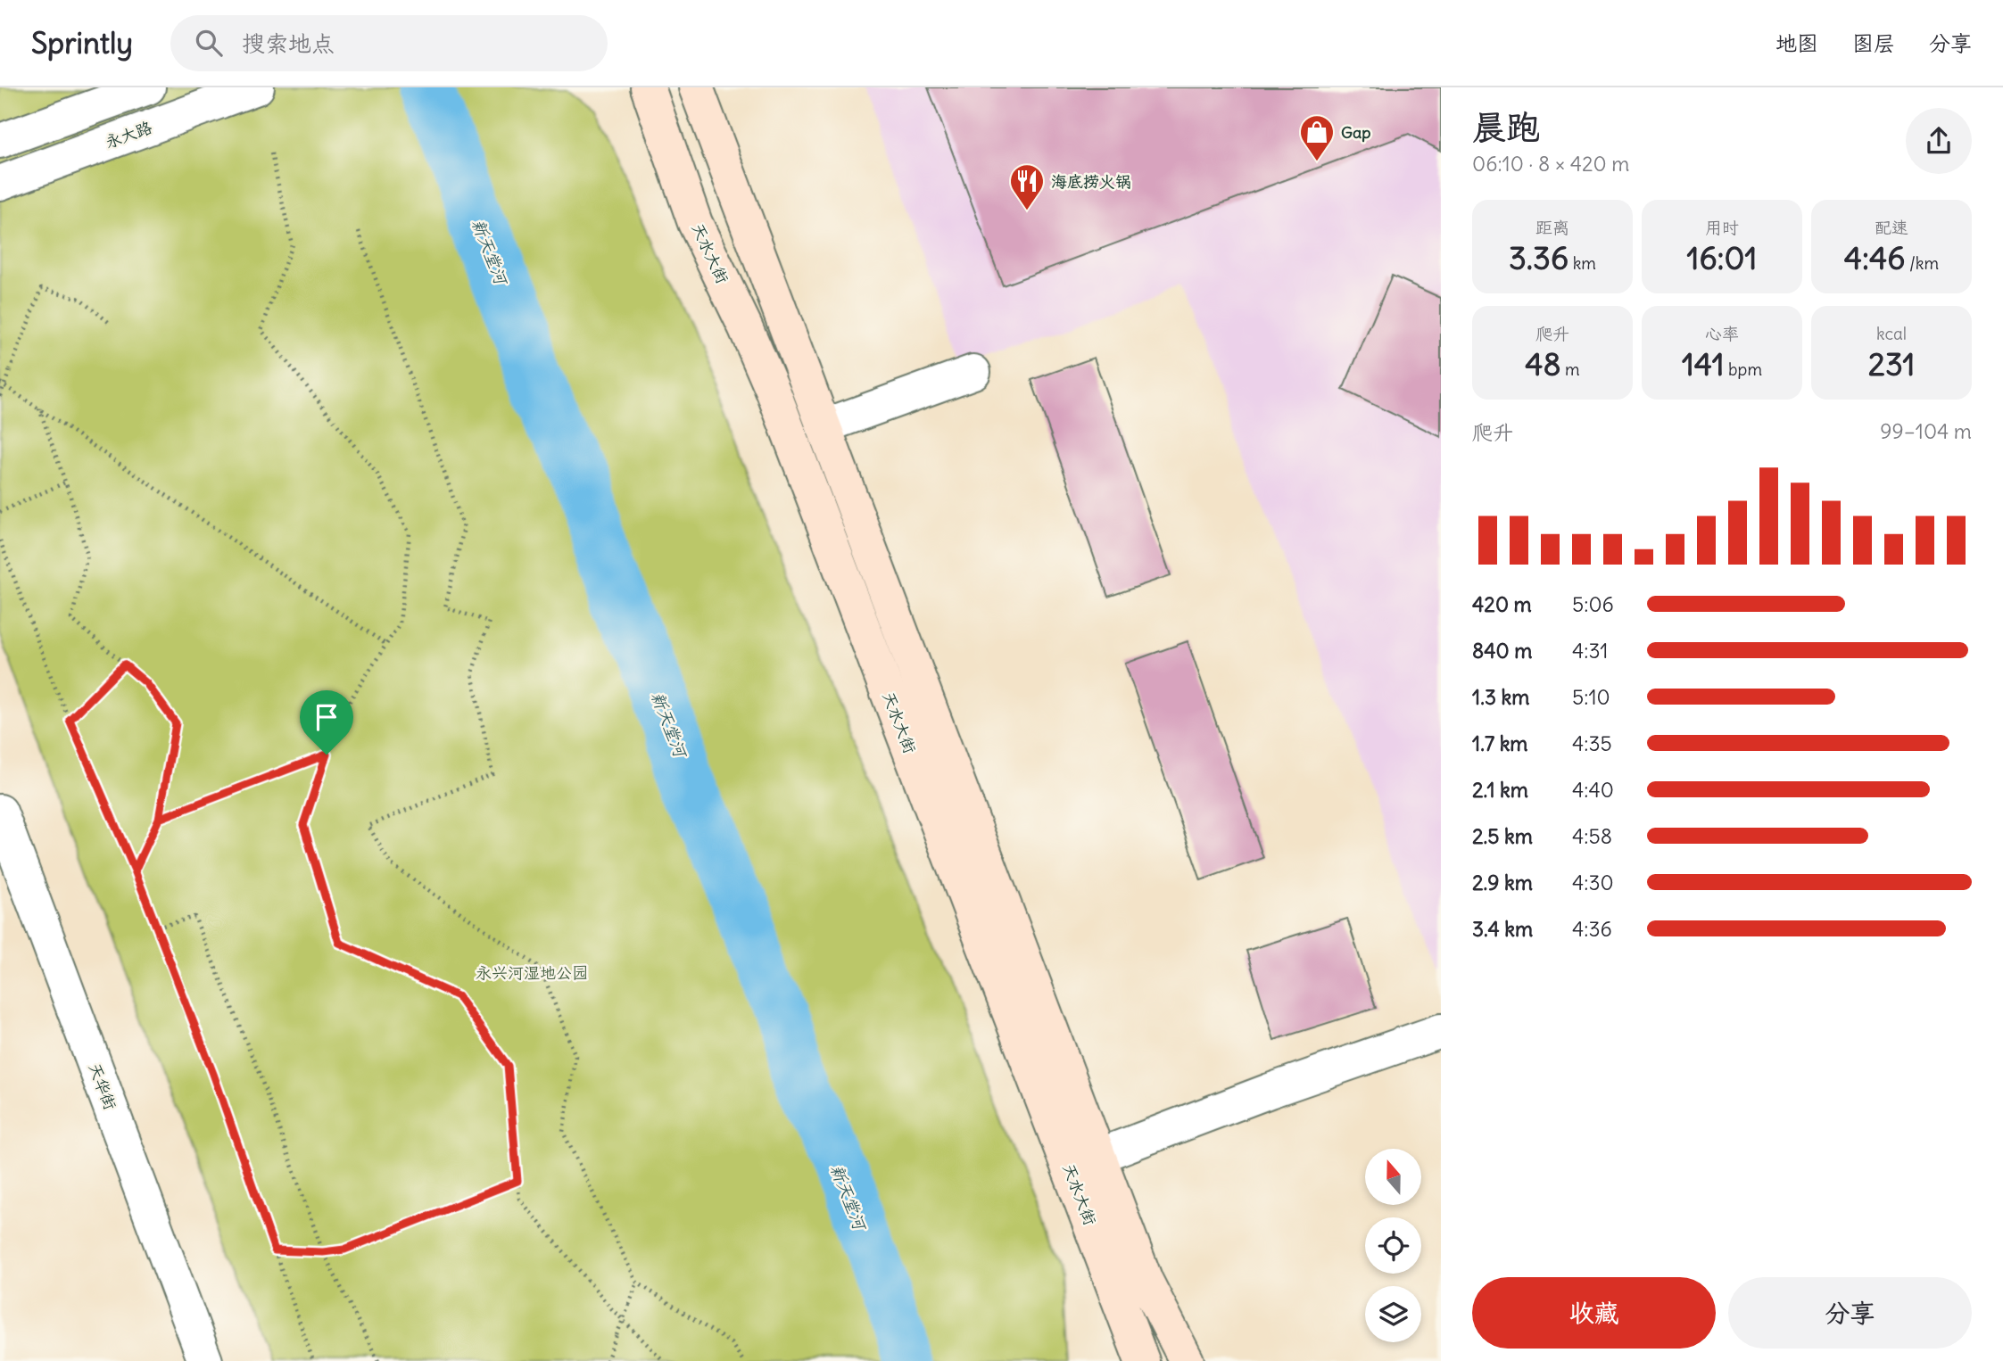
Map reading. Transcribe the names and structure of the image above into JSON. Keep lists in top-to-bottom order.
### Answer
{
  "streets": {
    "main road": ["天水大街"],
    "street": ["永大路", "天华街"]
  },
  "water": ["新天堂河"],
  "parks": ["永兴河湿地公园"],
  "places": {
    "shop": ["Gap"],
    "restaurant": ["海底捞火锅"]
  },
  "north": "top",
  "page": {
    "header": "Sprintly",
    "search": "搜索地点",
    "nav": ["地图", "图层", "分享"],
    "heading": ["晨跑", "06:10 · 8 × 420 m"],
    "stats": [
      ["距离", "3.36 km"],
      ["用时", "16:01"],
      ["配速", "4:46 /km"],
      ["爬升", "48 m"],
      ["心率", "141 bpm"],
      ["kcal", "231"]
    ],
    "chart": ["爬升", "99–104 m"],
    "list": [
      {
        "name": "420 m",
        "note": "5:06"
      },
      {
        "name": "840 m",
        "note": "4:31"
      },
      {
        "name": "1.3 km",
        "note": "5:10"
      },
      {
        "name": "1.7 km",
        "note": "4:35"
      },
      {
        "name": "2.1 km",
        "note": "4:40"
      },
      {
        "name": "2.5 km",
        "note": "4:58"
      },
      {
        "name": "2.9 km",
        "note": "4:30"
      },
      {
        "name": "3.4 km",
        "note": "4:36"
      }
    ],
    "buttons": ["收藏", "分享"]
  }
}
